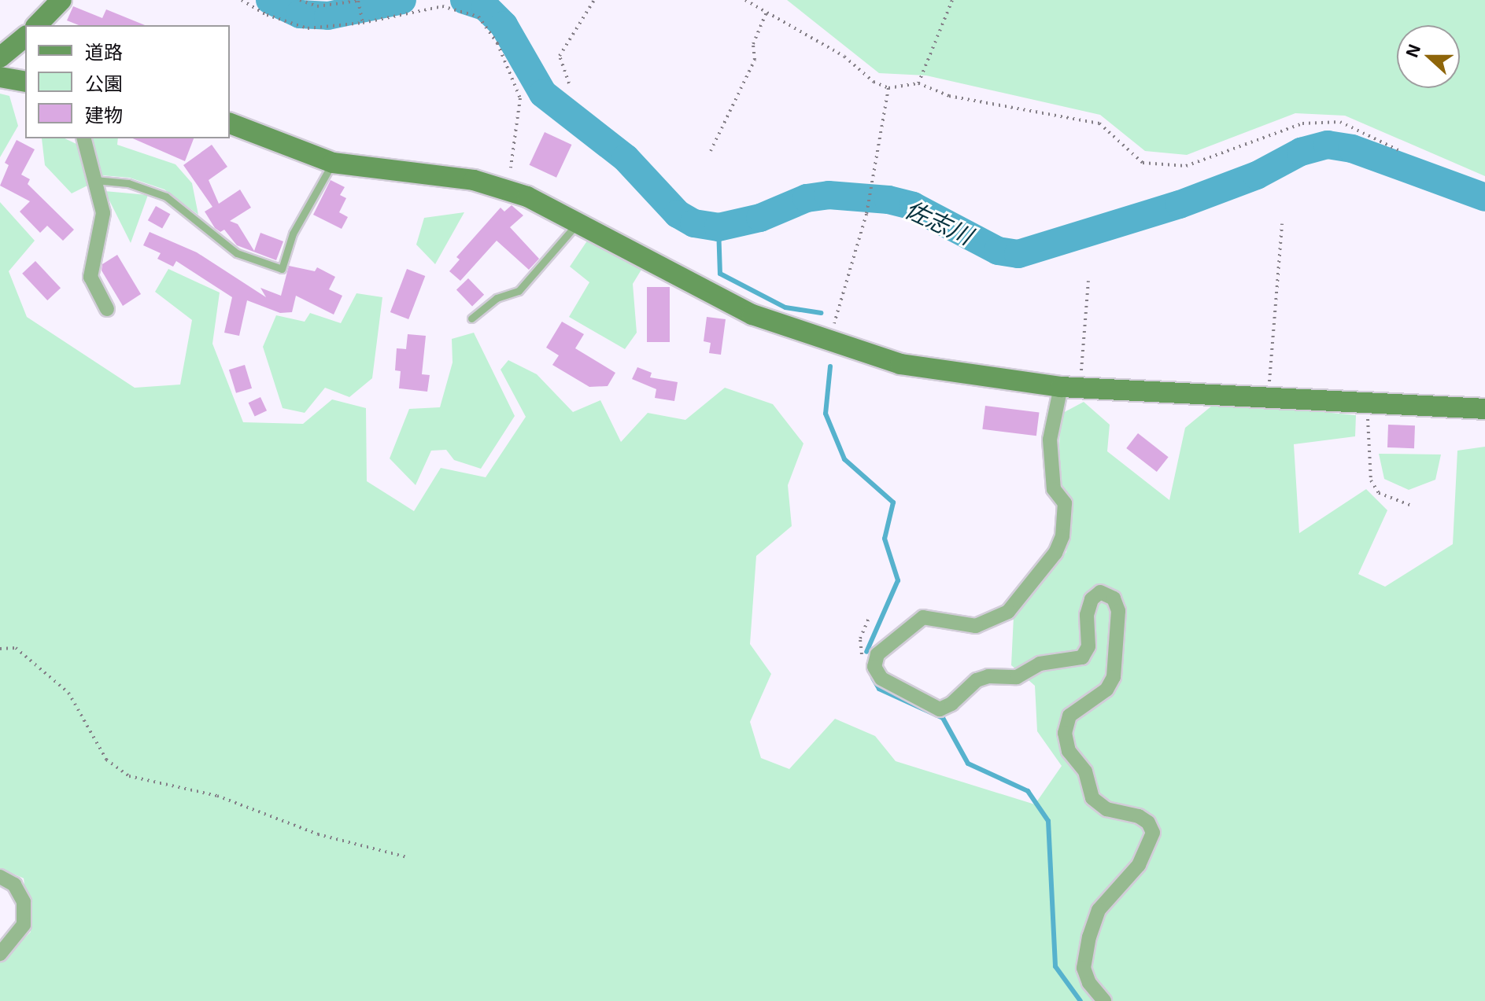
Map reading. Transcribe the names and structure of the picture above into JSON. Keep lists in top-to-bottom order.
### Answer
{
  "water": ["佐志川"],
  "legend": ["道路", "公園", "建物"],
  "north": "left"
}
